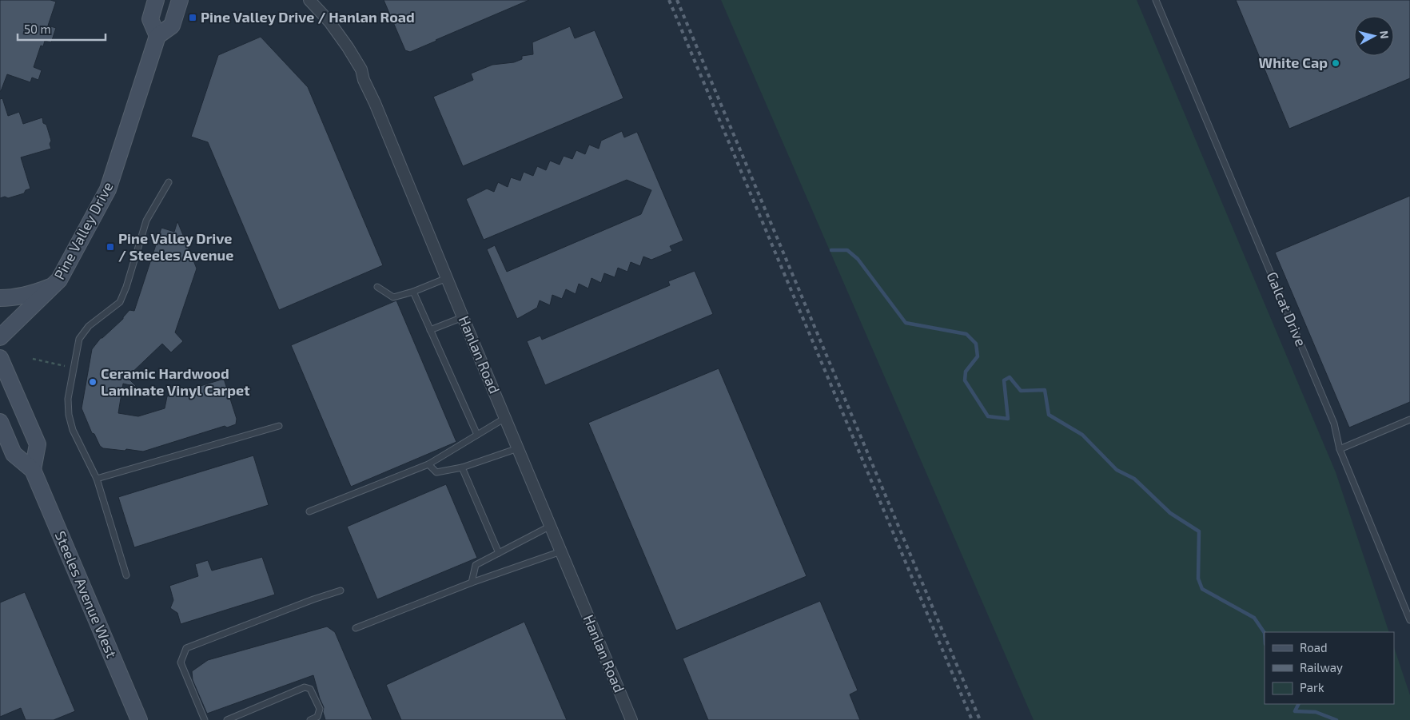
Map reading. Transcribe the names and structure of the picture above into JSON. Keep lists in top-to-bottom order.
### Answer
{
  "streets": {
    "main road": ["Pine Valley Drive", "Steeles Avenue West"],
    "street": ["Hanlan Road"],
    "lane": ["Galcat Drive"]
  },
  "places": {
    "transit": ["Pine Valley Drive / Hanlan Road", "Pine Valley Drive / Steeles Avenue"],
    "other": ["White Cap", "Ceramic Hardwood Laminate Vinyl Carpet"]
  },
  "legend": ["Road", "Railway", "Park"],
  "scale_bar": "50 m",
  "north": "right"
}
